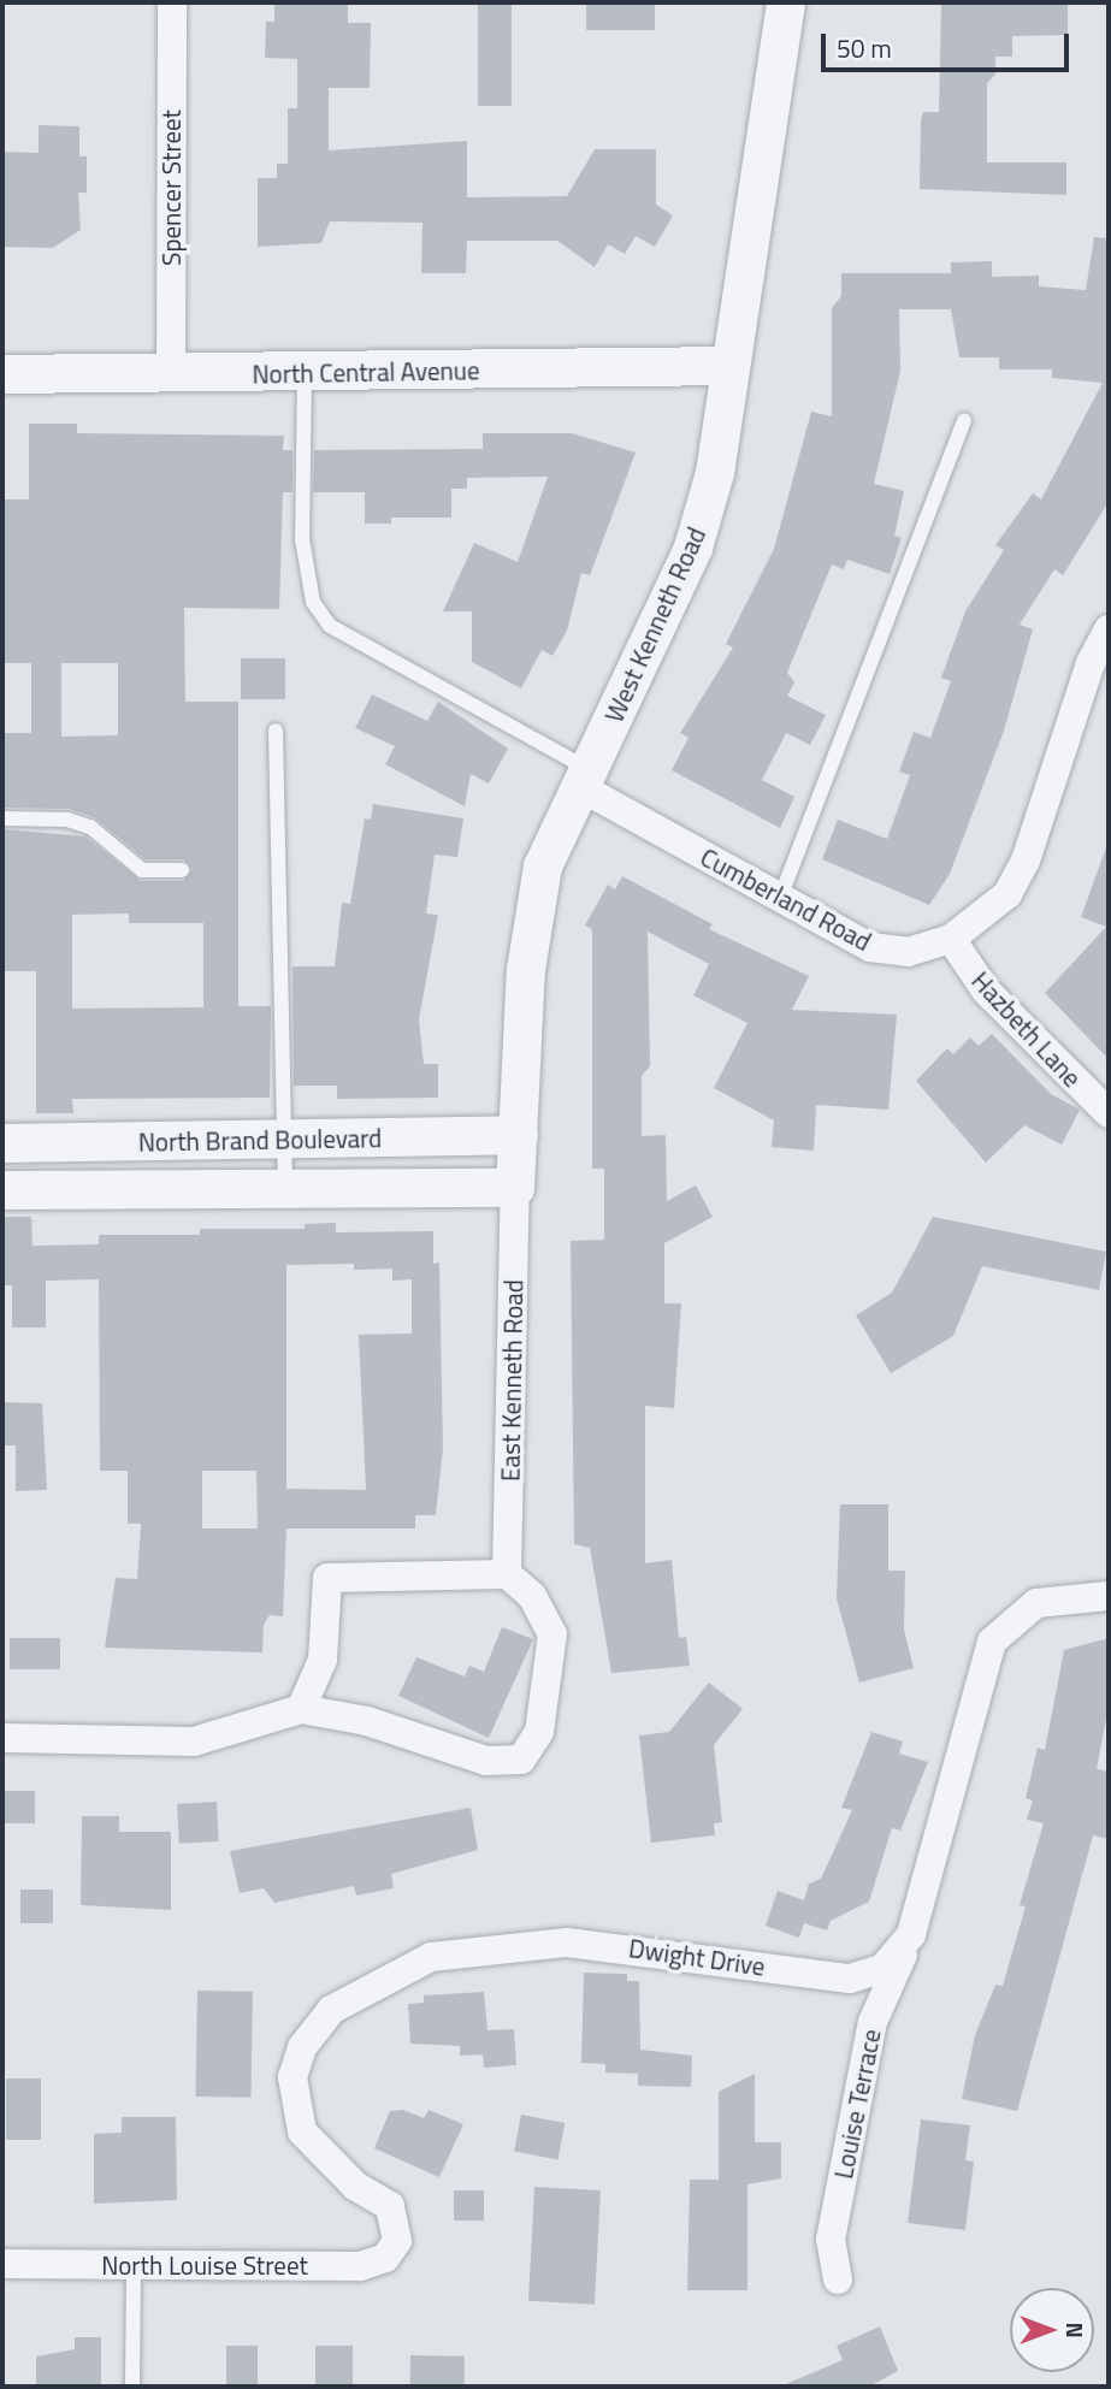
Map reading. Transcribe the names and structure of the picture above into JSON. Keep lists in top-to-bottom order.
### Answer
{
  "streets": {
    "street": [
      "Spencer Street",
      "North Central Avenue",
      "West Kenneth Road",
      "Cumberland Road",
      "Hazbeth Lane",
      "North Brand Boulevard",
      "East Kenneth Road",
      "Dwight Drive",
      "Louise Terrace",
      "North Louise Street"
    ]
  },
  "crossings": [
    ["Spencer Street", "North Central Avenue"],
    ["North Central Avenue", "West Kenneth Road"],
    ["West Kenneth Road", "Cumberland Road"],
    ["West Kenneth Road", "North Brand Boulevard"],
    ["West Kenneth Road", "East Kenneth Road"],
    ["Cumberland Road", "Hazbeth Lane"],
    ["North Brand Boulevard", "East Kenneth Road"],
    ["Dwight Drive", "Louise Terrace"],
    ["Dwight Drive", "North Louise Street"]
  ],
  "scale_bar": "50 m",
  "north": "right"
}
